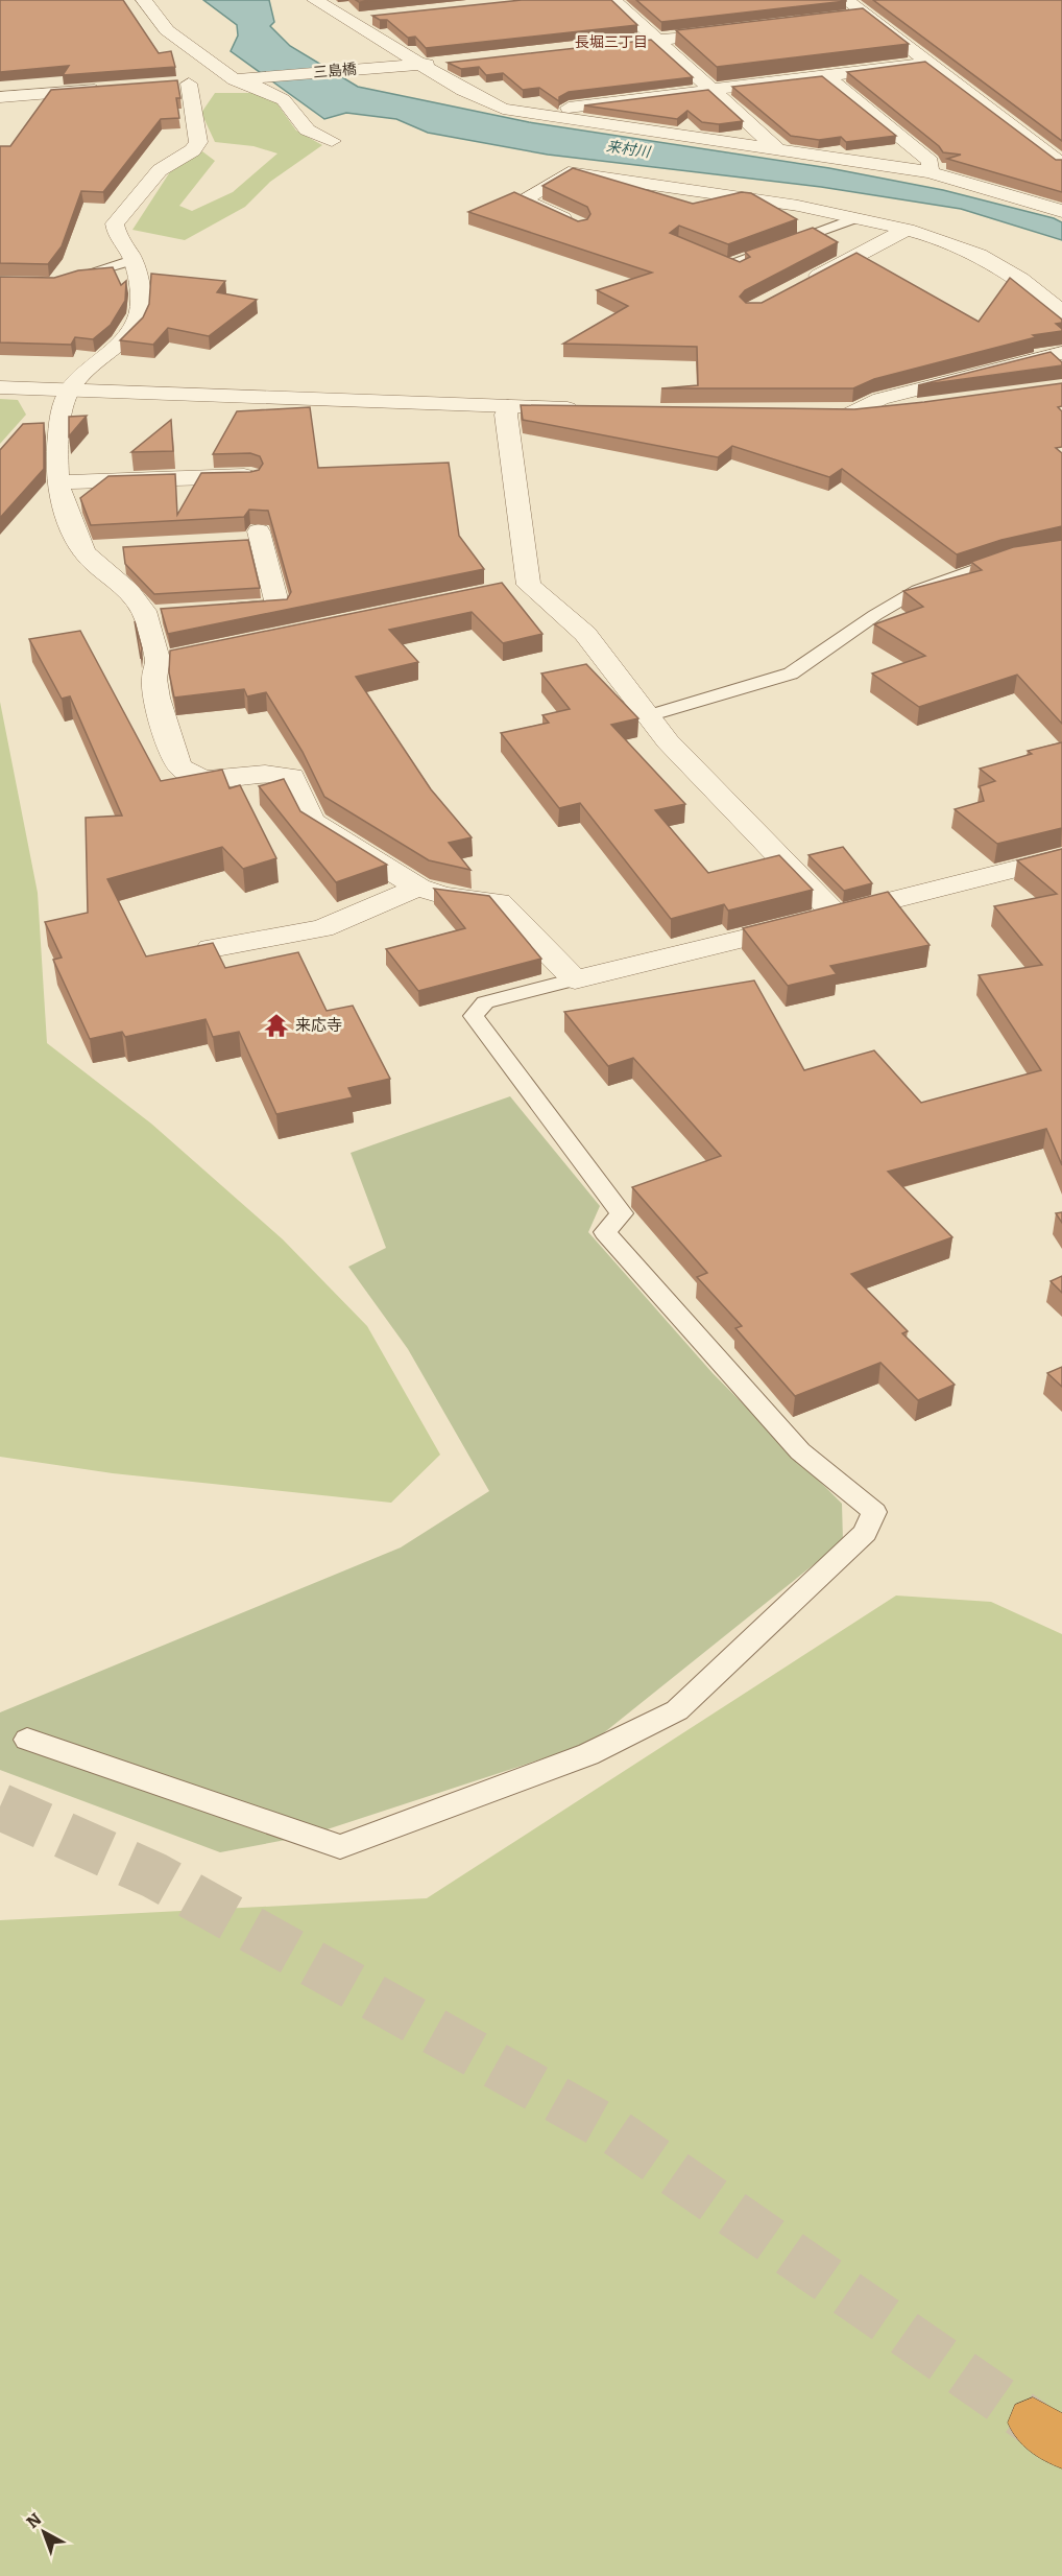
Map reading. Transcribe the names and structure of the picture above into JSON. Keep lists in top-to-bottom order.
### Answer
{
  "streets": {
    "street": ["三島橋"]
  },
  "districts": ["長堀三丁目"],
  "water": ["来村川"],
  "places": {
    "temple": ["来応寺"]
  },
  "north": "top left"
}
